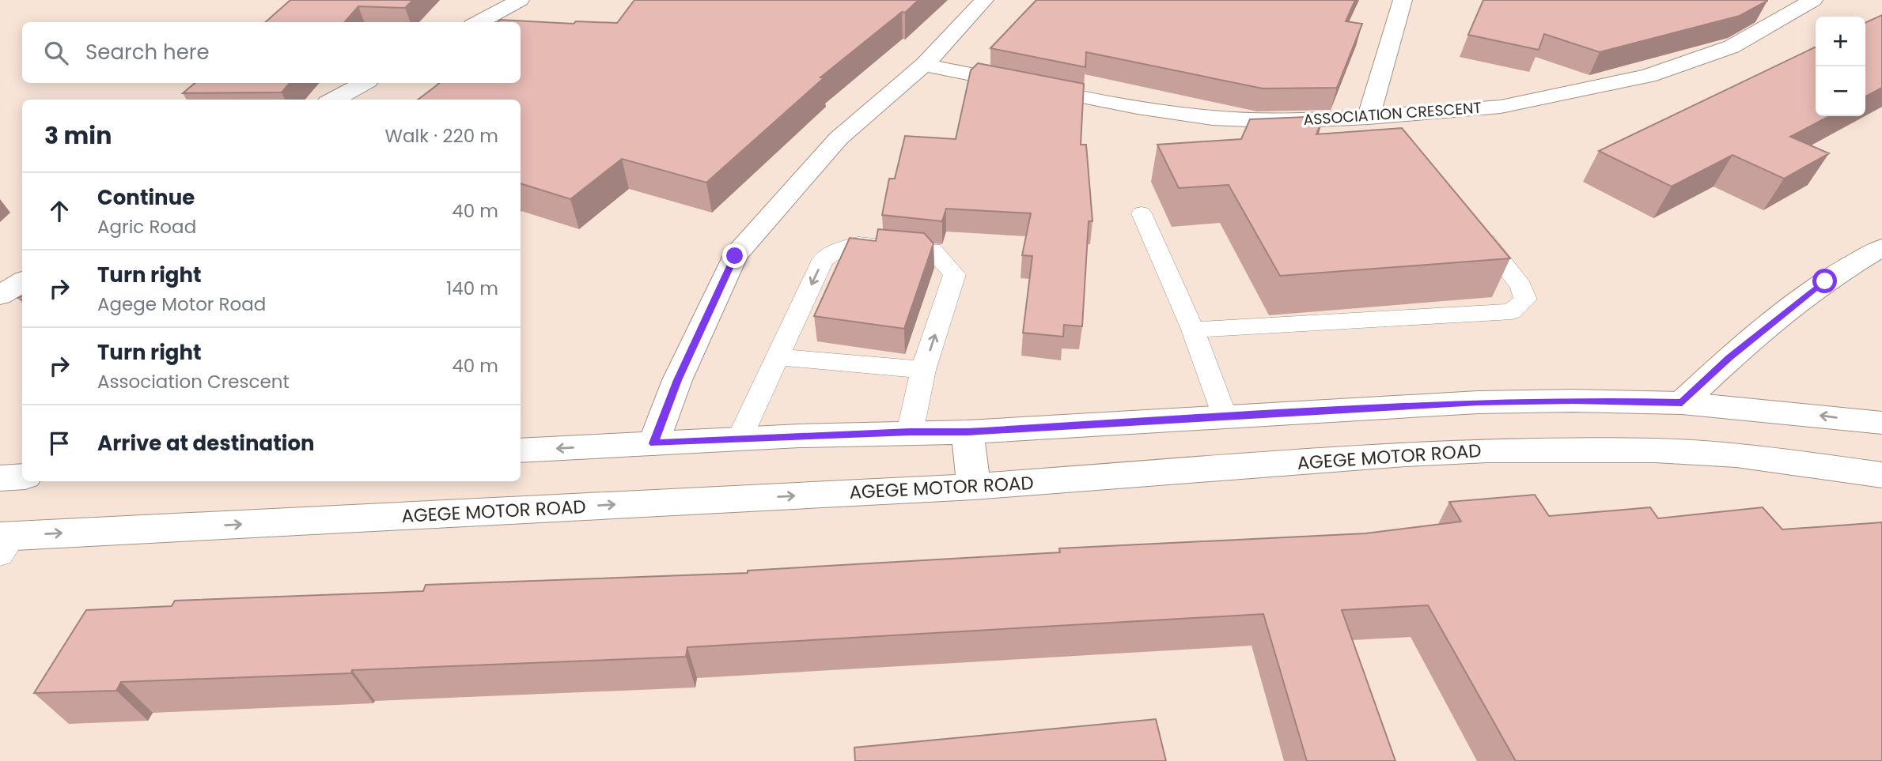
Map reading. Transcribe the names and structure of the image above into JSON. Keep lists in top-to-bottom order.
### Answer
{
  "streets": {
    "street": ["ASSOCIATION CRESCENT", "AGEGE MOTOR ROAD"]
  },
  "page": {
    "map_buttons": ["+", "−"],
    "search": "Search here",
    "heading": ["3 min", "Walk · 220 m"],
    "list": [
      ["Continue", "Agric Road", "40 m"],
      ["Turn right", "Agege Motor Road", "140 m"],
      ["Turn right", "Association Crescent", "40 m"],
      "Arrive at destination"
    ]
  }
}
